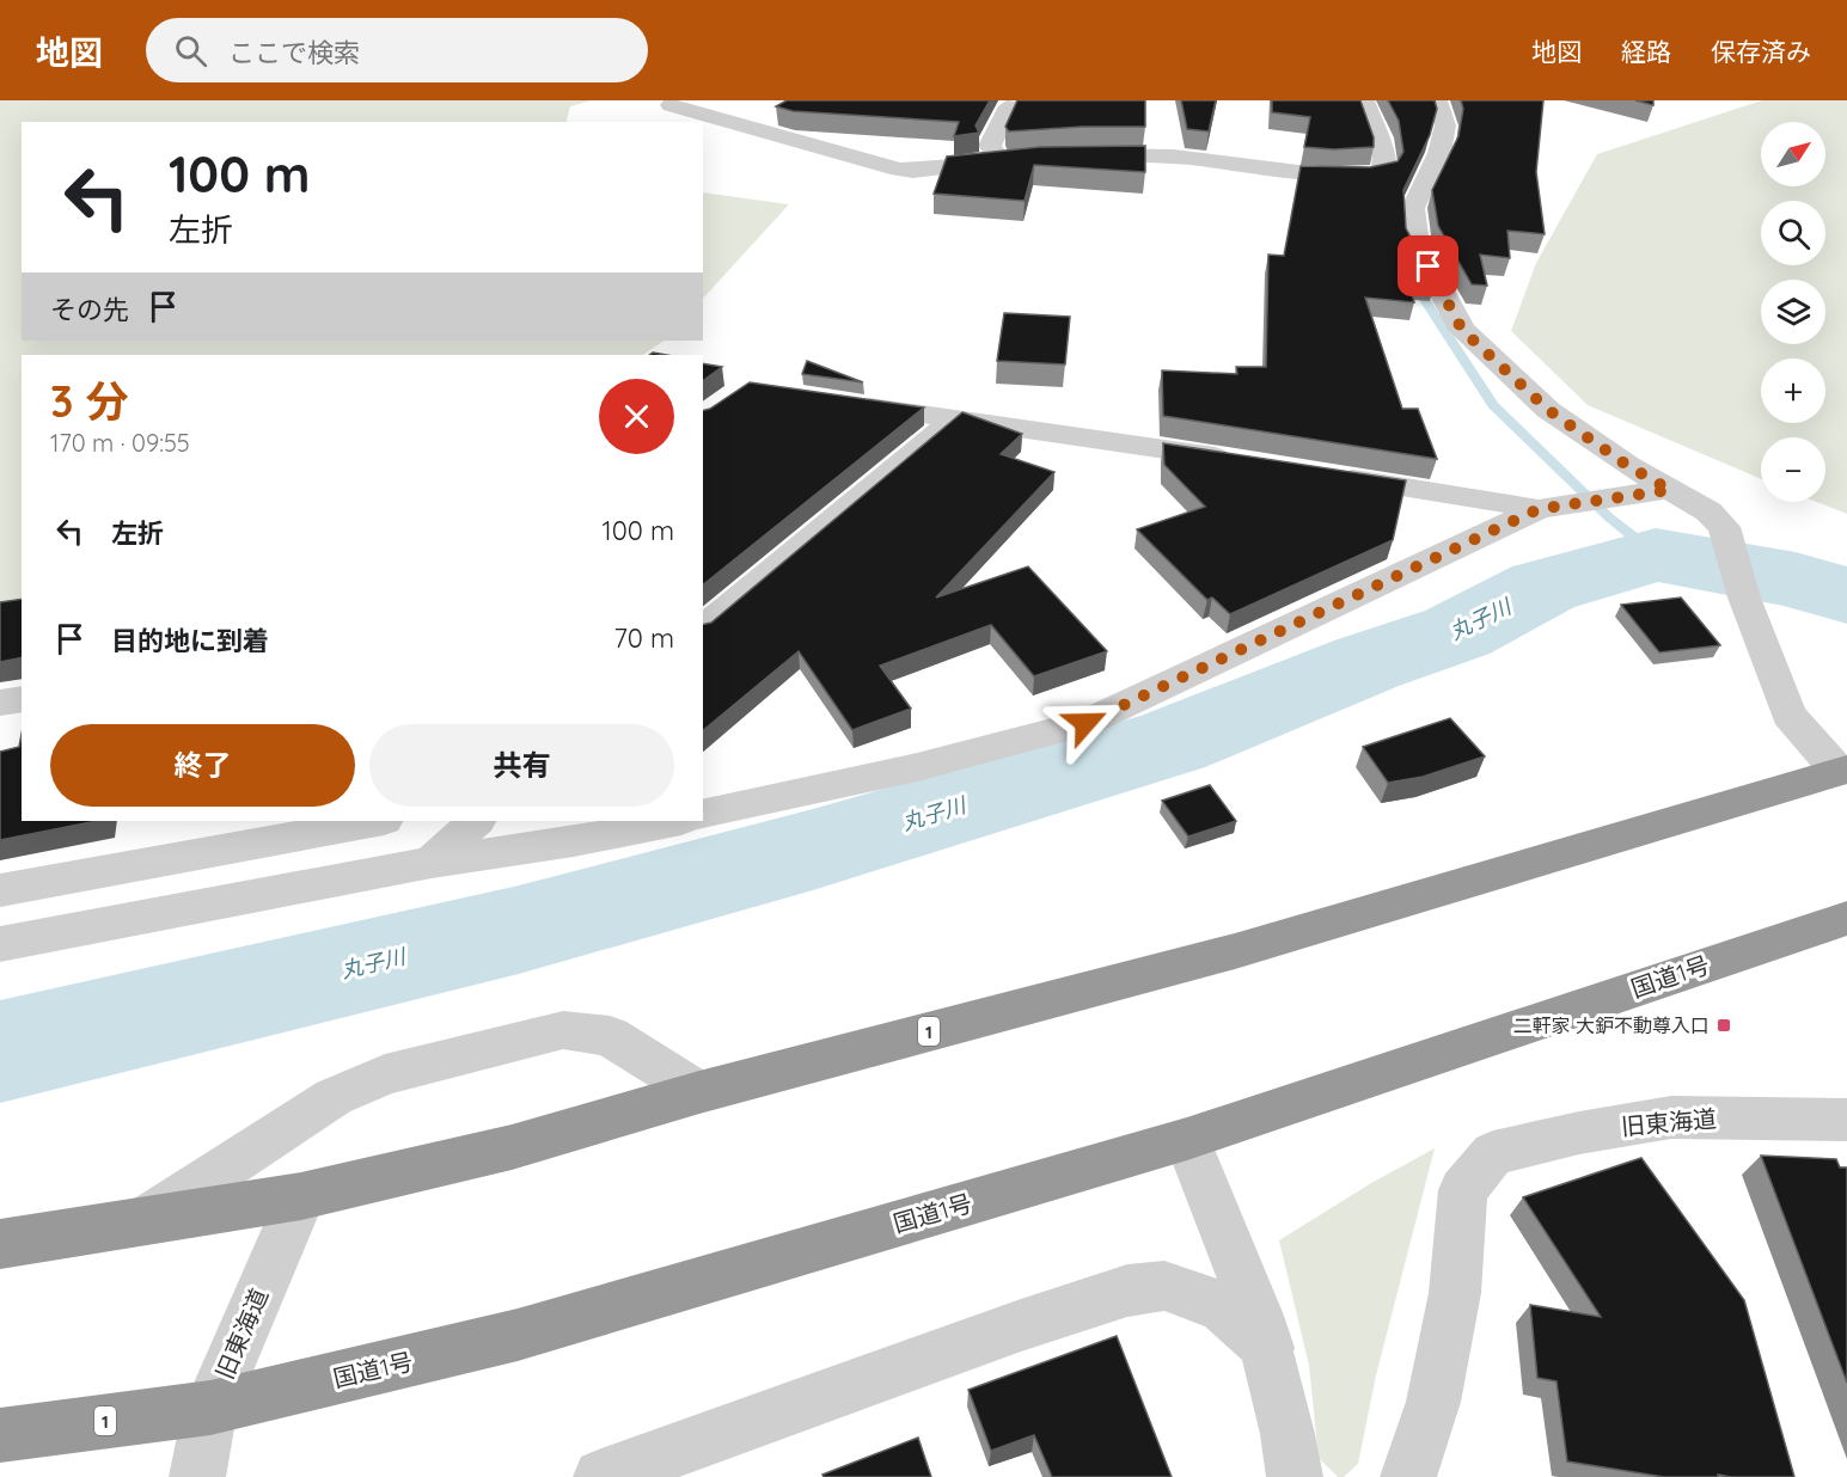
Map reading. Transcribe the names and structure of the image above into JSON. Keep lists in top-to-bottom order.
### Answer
{
  "streets": {
    "highway": ["国道1号", "1"],
    "street": ["旧東海道"]
  },
  "crossings": [
    ["国道1号", "旧東海道"],
    ["1", "旧東海道"]
  ],
  "water": ["丸子川"],
  "places": {
    "transit": ["二軒家 大鈩不動尊入口"]
  },
  "north": "top right",
  "page": {
    "header": "地図",
    "search": "ここで検索",
    "nav": ["地図", "経路", "保存済み"],
    "map_buttons": ["+", "−"],
    "turn": ["100 m", "左折"],
    "then": "その先",
    "heading": ["3 分", "170 m · 09:55"],
    "list": [
      {
        "name": "左折",
        "value": "100 m"
      },
      {
        "name": "目的地に到着",
        "value": "70 m"
      }
    ],
    "buttons": ["終了", "共有"]
  }
}
